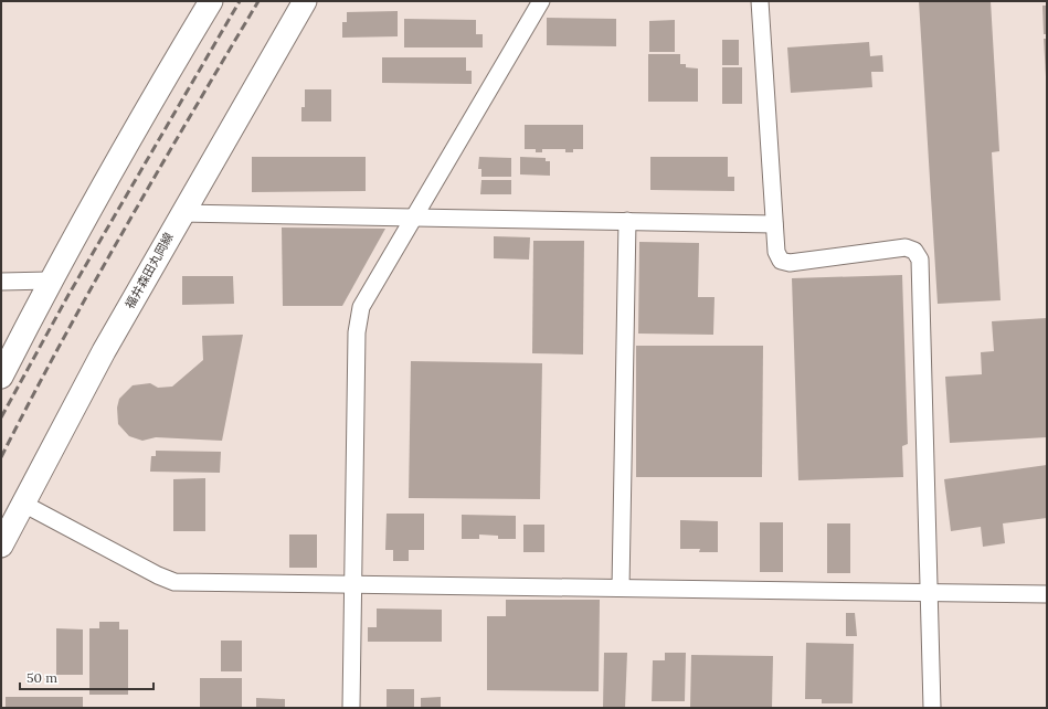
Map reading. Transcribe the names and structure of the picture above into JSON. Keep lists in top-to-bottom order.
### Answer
{
  "streets": {
    "main road": ["福井森田丸岡線"]
  },
  "scale_bar": "50 m"
}
